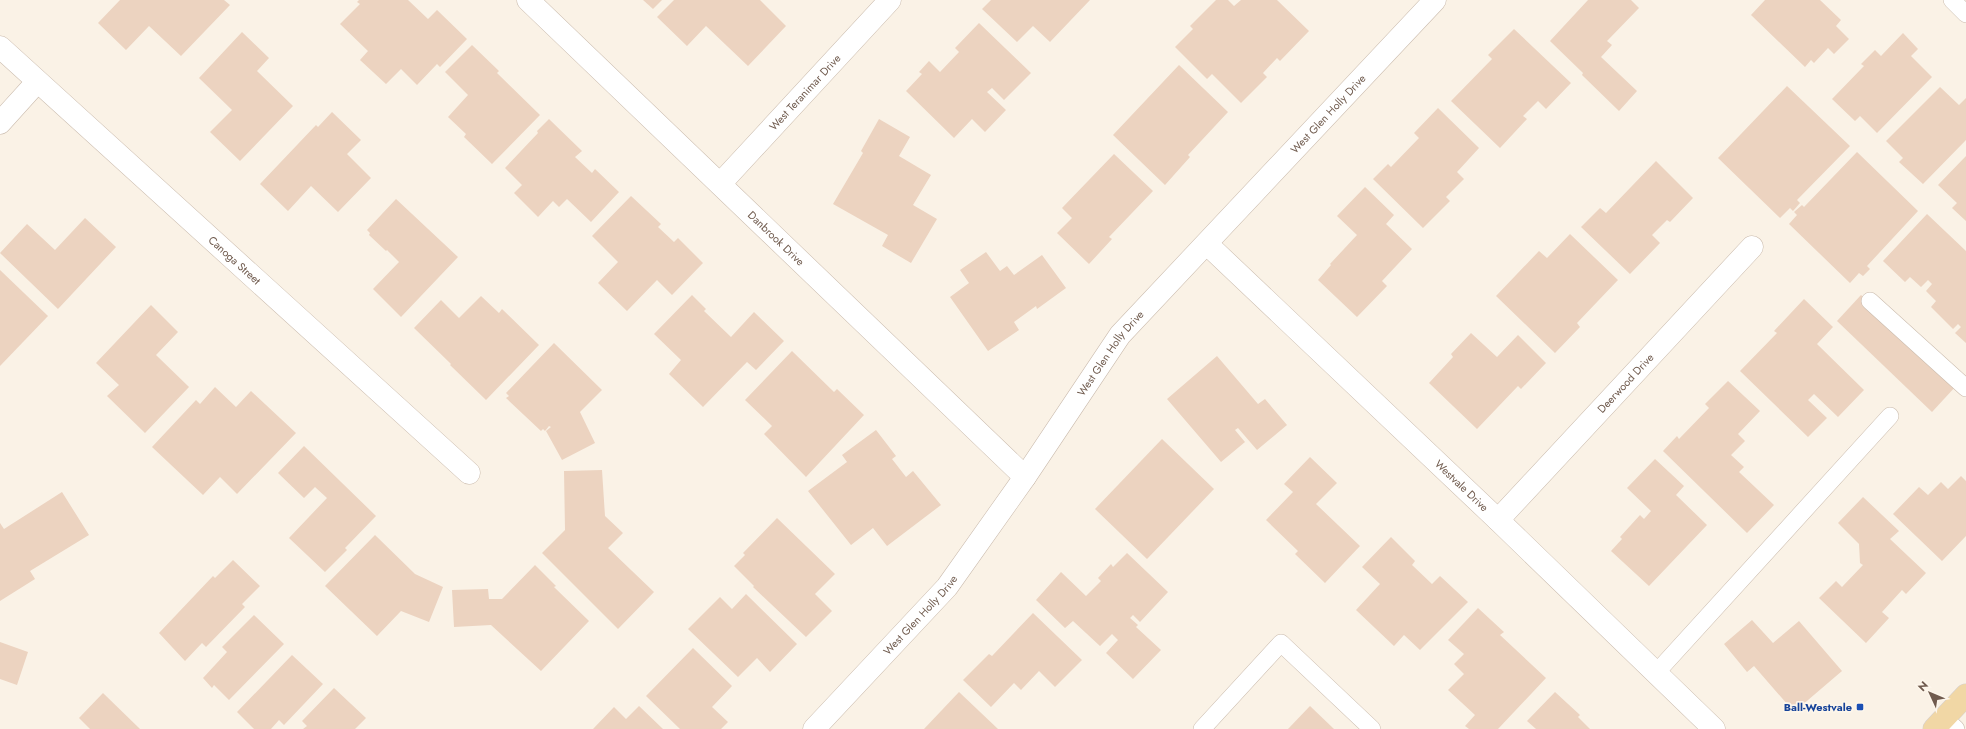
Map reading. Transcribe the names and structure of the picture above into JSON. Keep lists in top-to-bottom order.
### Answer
{
  "streets": {
    "street": [
      "West Teranimar Drive",
      "West Glen Holly Drive",
      "Danbrook Drive",
      "Canoga Street",
      "Deerwood Drive",
      "Westvale Drive"
    ]
  },
  "crossings": [
    ["West Teranimar Drive", "Danbrook Drive"],
    ["West Glen Holly Drive", "Danbrook Drive"],
    ["West Glen Holly Drive", "Westvale Drive"],
    ["Deerwood Drive", "Westvale Drive"]
  ],
  "places": {
    "transit": ["Ball-Westvale"]
  },
  "north": "top left"
}
